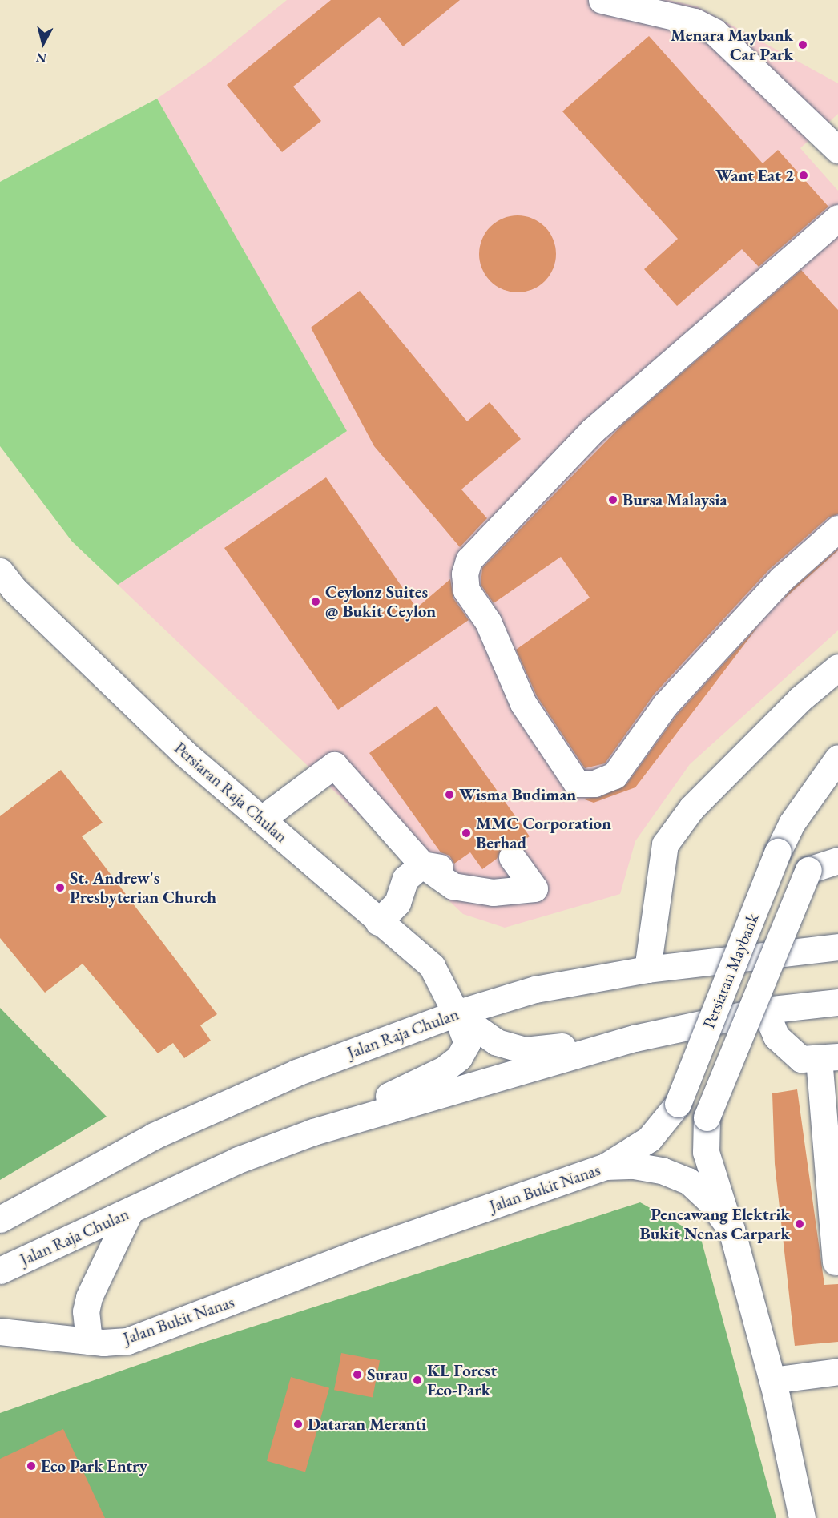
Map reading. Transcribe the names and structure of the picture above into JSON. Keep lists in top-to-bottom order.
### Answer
{
  "streets": {
    "street": [
      "Persiaran Raja Chulan",
      "Persiaran Maybank",
      "Jalan Raja Chulan",
      "Jalan Bukit Nanas"
    ]
  },
  "crossings": [
    ["Persiaran Raja Chulan", "Jalan Raja Chulan"],
    ["Persiaran Maybank", "Jalan Bukit Nanas"]
  ],
  "places": [
    "Menara Maybank Car Park",
    "Want Eat 2",
    "Bursa Malaysia",
    "Ceylonz Suites @ Bukit Ceylon",
    "Wisma Budiman",
    "MMC Corporation Berhad",
    "St. Andrew's Presbyterian Church",
    "Pencawang Elektrik Bukit Nenas Carpark",
    "Surau",
    "KL Forest Eco-Park",
    "Dataran Meranti",
    "Eco Park Entry"
  ],
  "north": "bottom"
}
